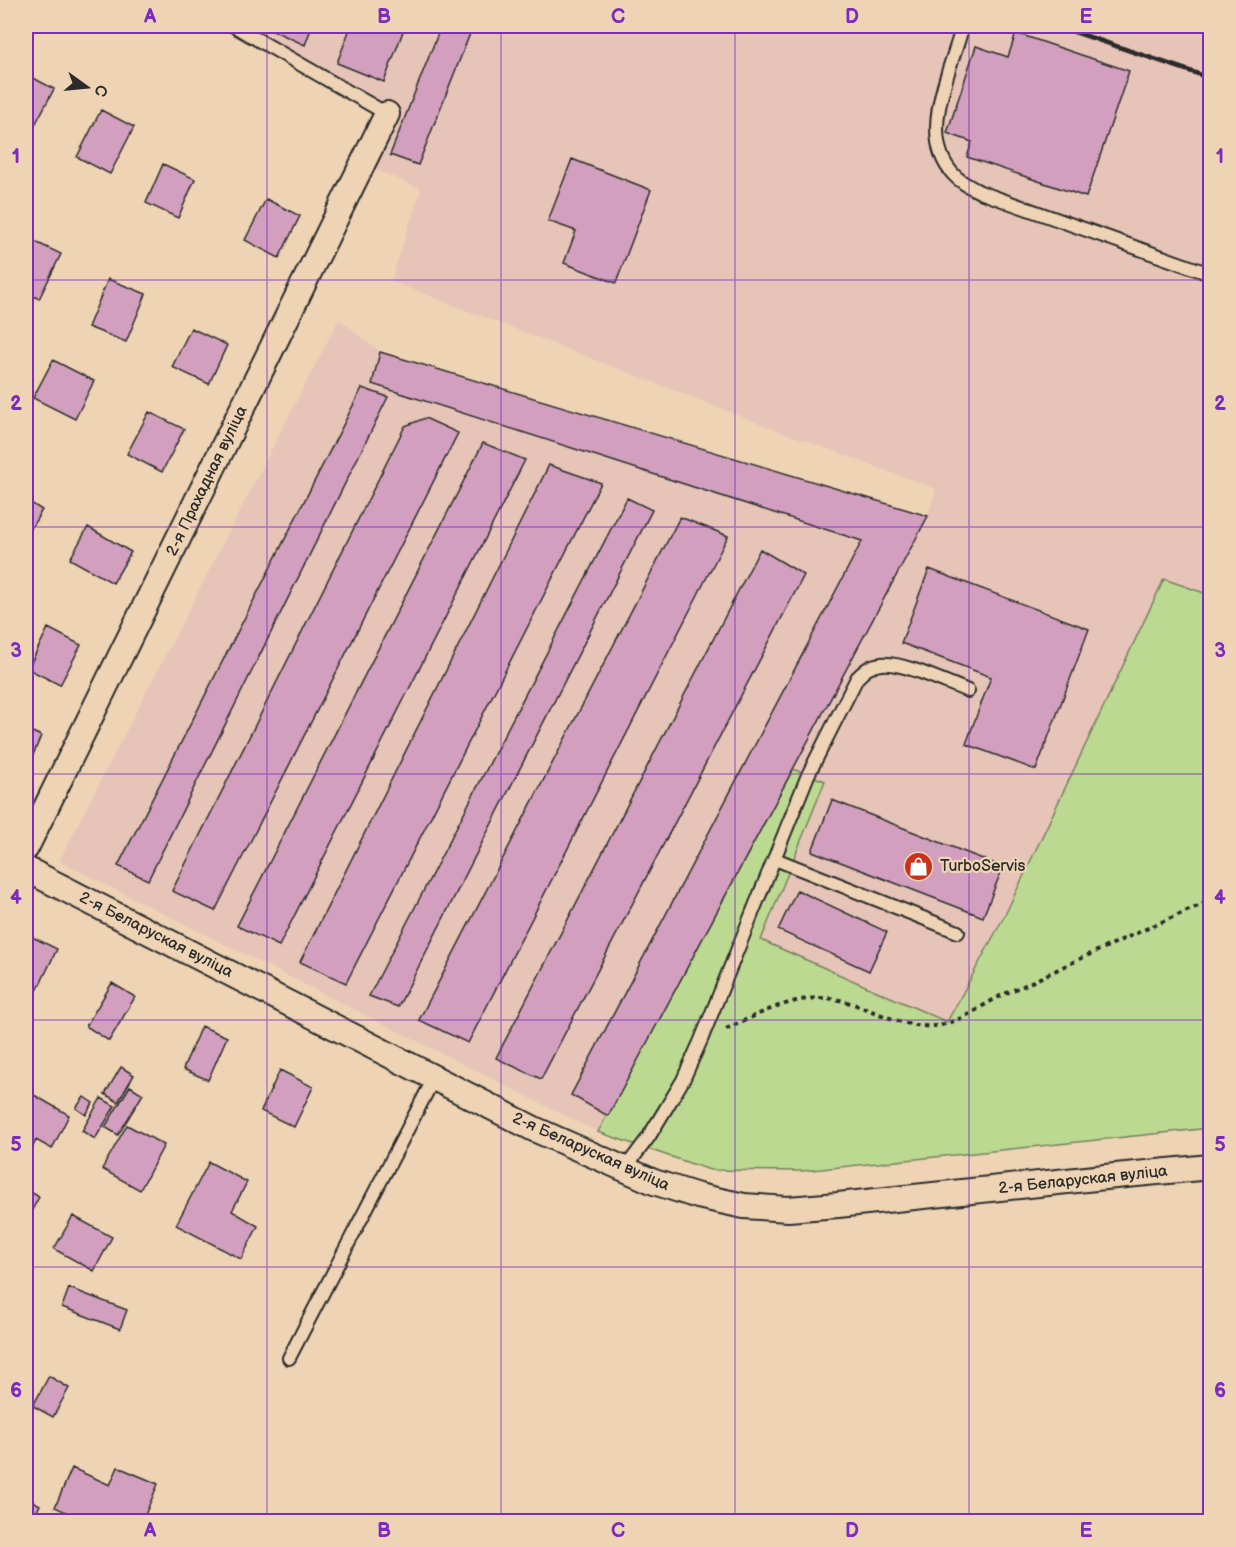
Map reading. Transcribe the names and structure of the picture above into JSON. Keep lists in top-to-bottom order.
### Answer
{
  "streets": {
    "street": ["2-я Прахадная вуліца", "2-я Беларуская вуліца"]
  },
  "places": {
    "shop": ["TurboServis"]
  },
  "north": "right",
  "grid": {
    "columns": [
      "A",
      "B",
      "C",
      "D",
      "E"
    ],
    "rows": [
      "1",
      "2",
      "3",
      "4",
      "5",
      "6"
    ]
  }
}
